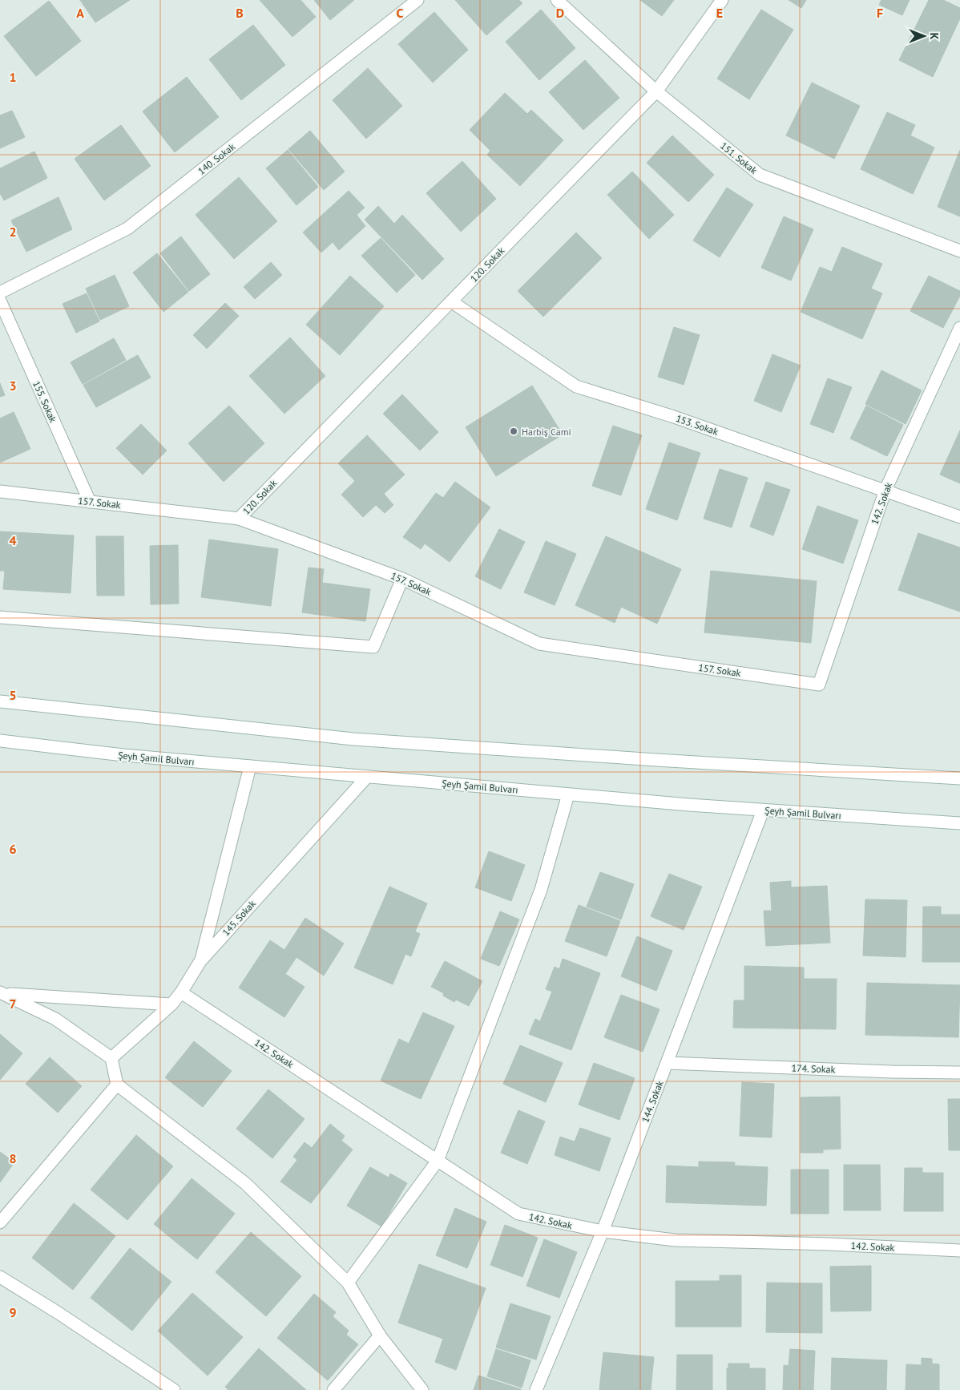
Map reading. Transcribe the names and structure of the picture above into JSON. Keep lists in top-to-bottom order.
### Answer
{
  "streets": {
    "street": [
      "151. Sokak",
      "140. Sokak",
      "120. Sokak",
      "155. Sokak",
      "153. Sokak",
      "157. Sokak",
      "142. Sokak",
      "Şeyh Şamil Bulvarı",
      "145. Sokak",
      "174. Sokak",
      "144. Sokak"
    ]
  },
  "crossings": [
    ["151. Sokak", "120. Sokak"],
    ["120. Sokak", "153. Sokak"],
    ["120. Sokak", "157. Sokak"],
    ["155. Sokak", "157. Sokak"],
    ["153. Sokak", "142. Sokak"],
    ["157. Sokak", "142. Sokak"],
    ["142. Sokak", "145. Sokak"],
    ["142. Sokak", "144. Sokak"],
    ["Şeyh Şamil Bulvarı", "145. Sokak"],
    ["Şeyh Şamil Bulvarı", "144. Sokak"],
    ["174. Sokak", "144. Sokak"]
  ],
  "places": ["Harbiş Cami"],
  "north": "right",
  "grid": {
    "columns": [
      "A",
      "B",
      "C",
      "D",
      "E",
      "F"
    ],
    "rows": [
      "1",
      "2",
      "3",
      "4",
      "5",
      "6",
      "7",
      "8",
      "9"
    ]
  }
}
